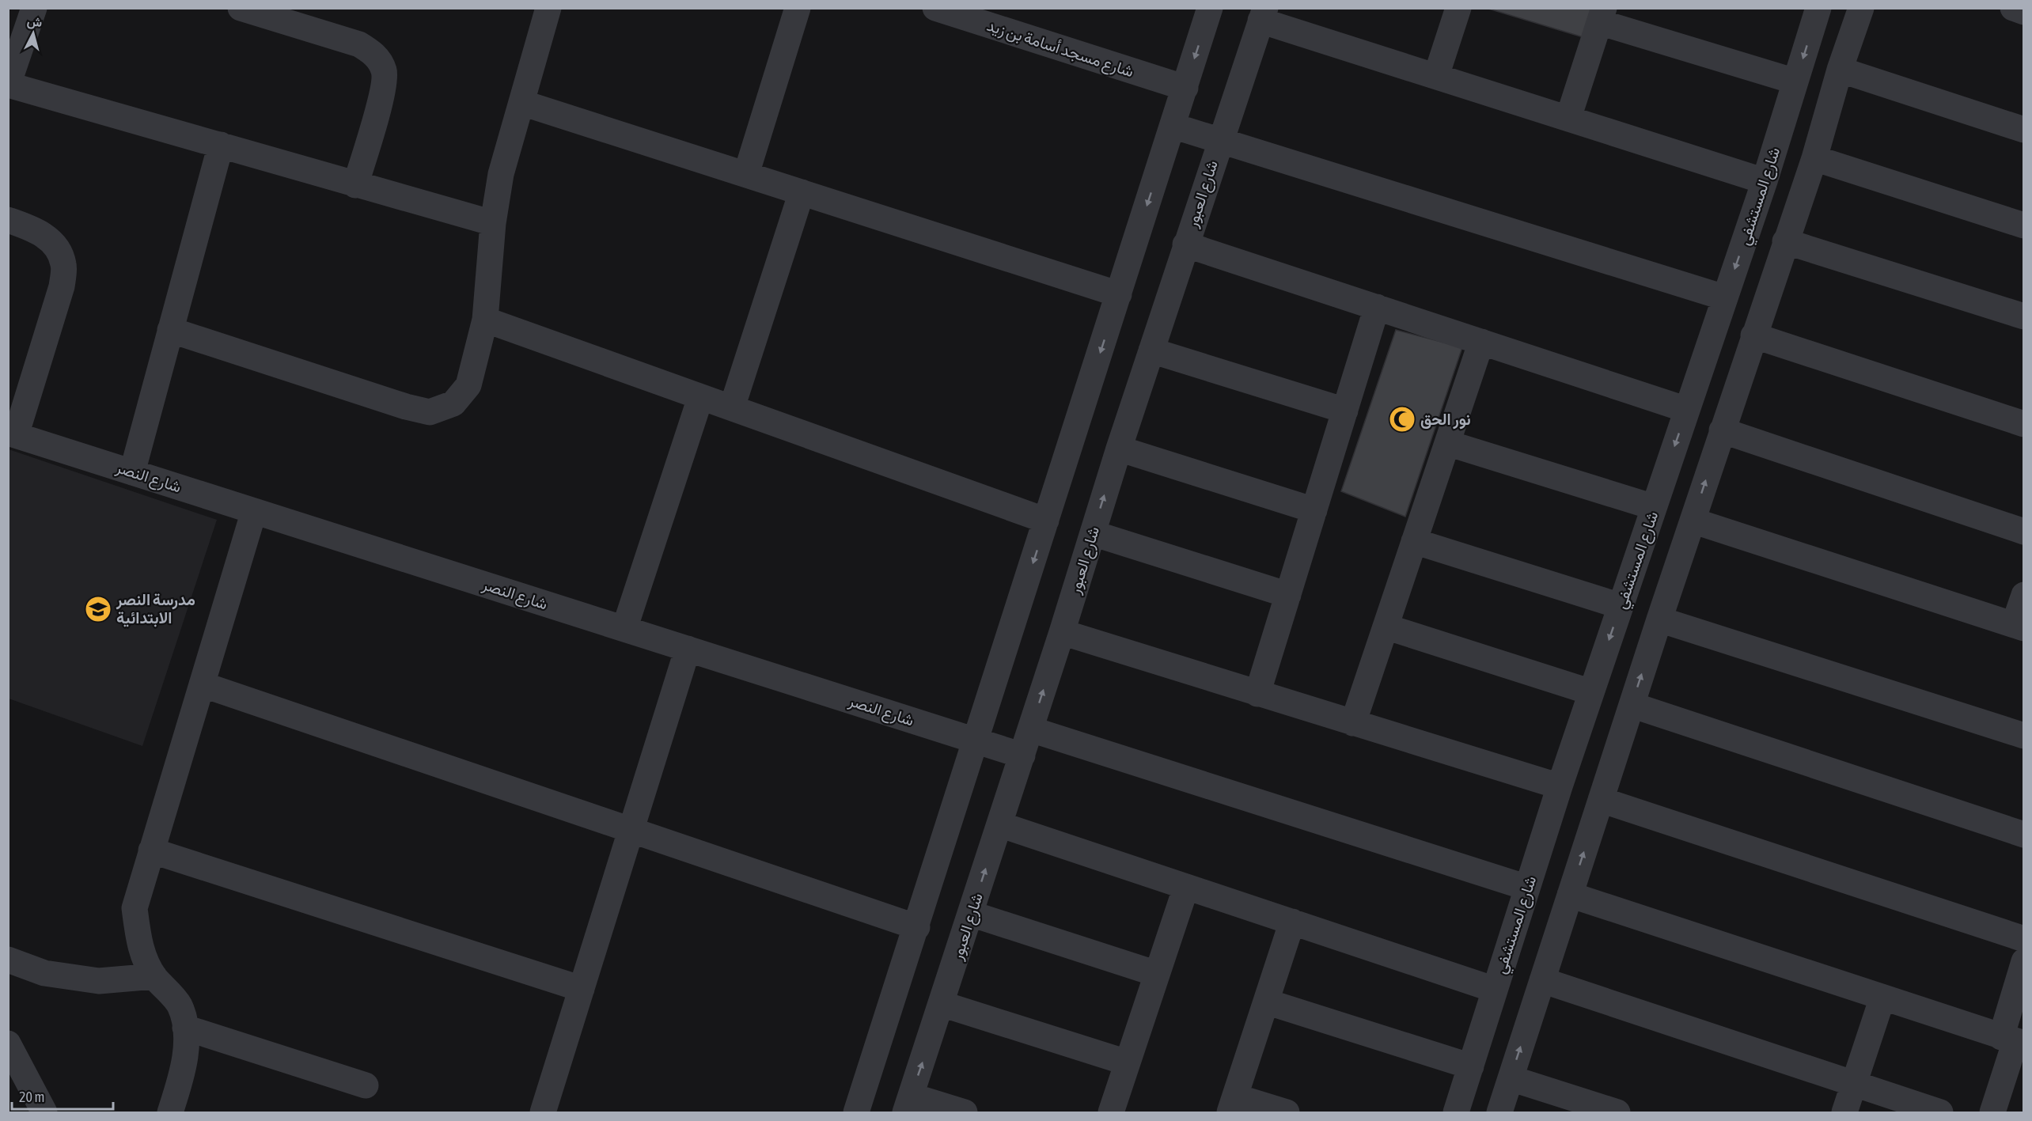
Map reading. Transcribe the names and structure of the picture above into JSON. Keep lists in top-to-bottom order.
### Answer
{
  "streets": {
    "street": [
      "شارع مسجد أسامة بن زيد",
      "شارع العبور",
      "شارع المستشفي",
      "شارع النصر"
    ]
  },
  "crossings": [
    ["شارع العبور", "شارع النصر"]
  ],
  "places": {
    "mosque": ["نور الحق"],
    "school or university": ["مدرسة النصر الابتدائية"]
  },
  "scale_bar": "20 m",
  "north": "top"
}
